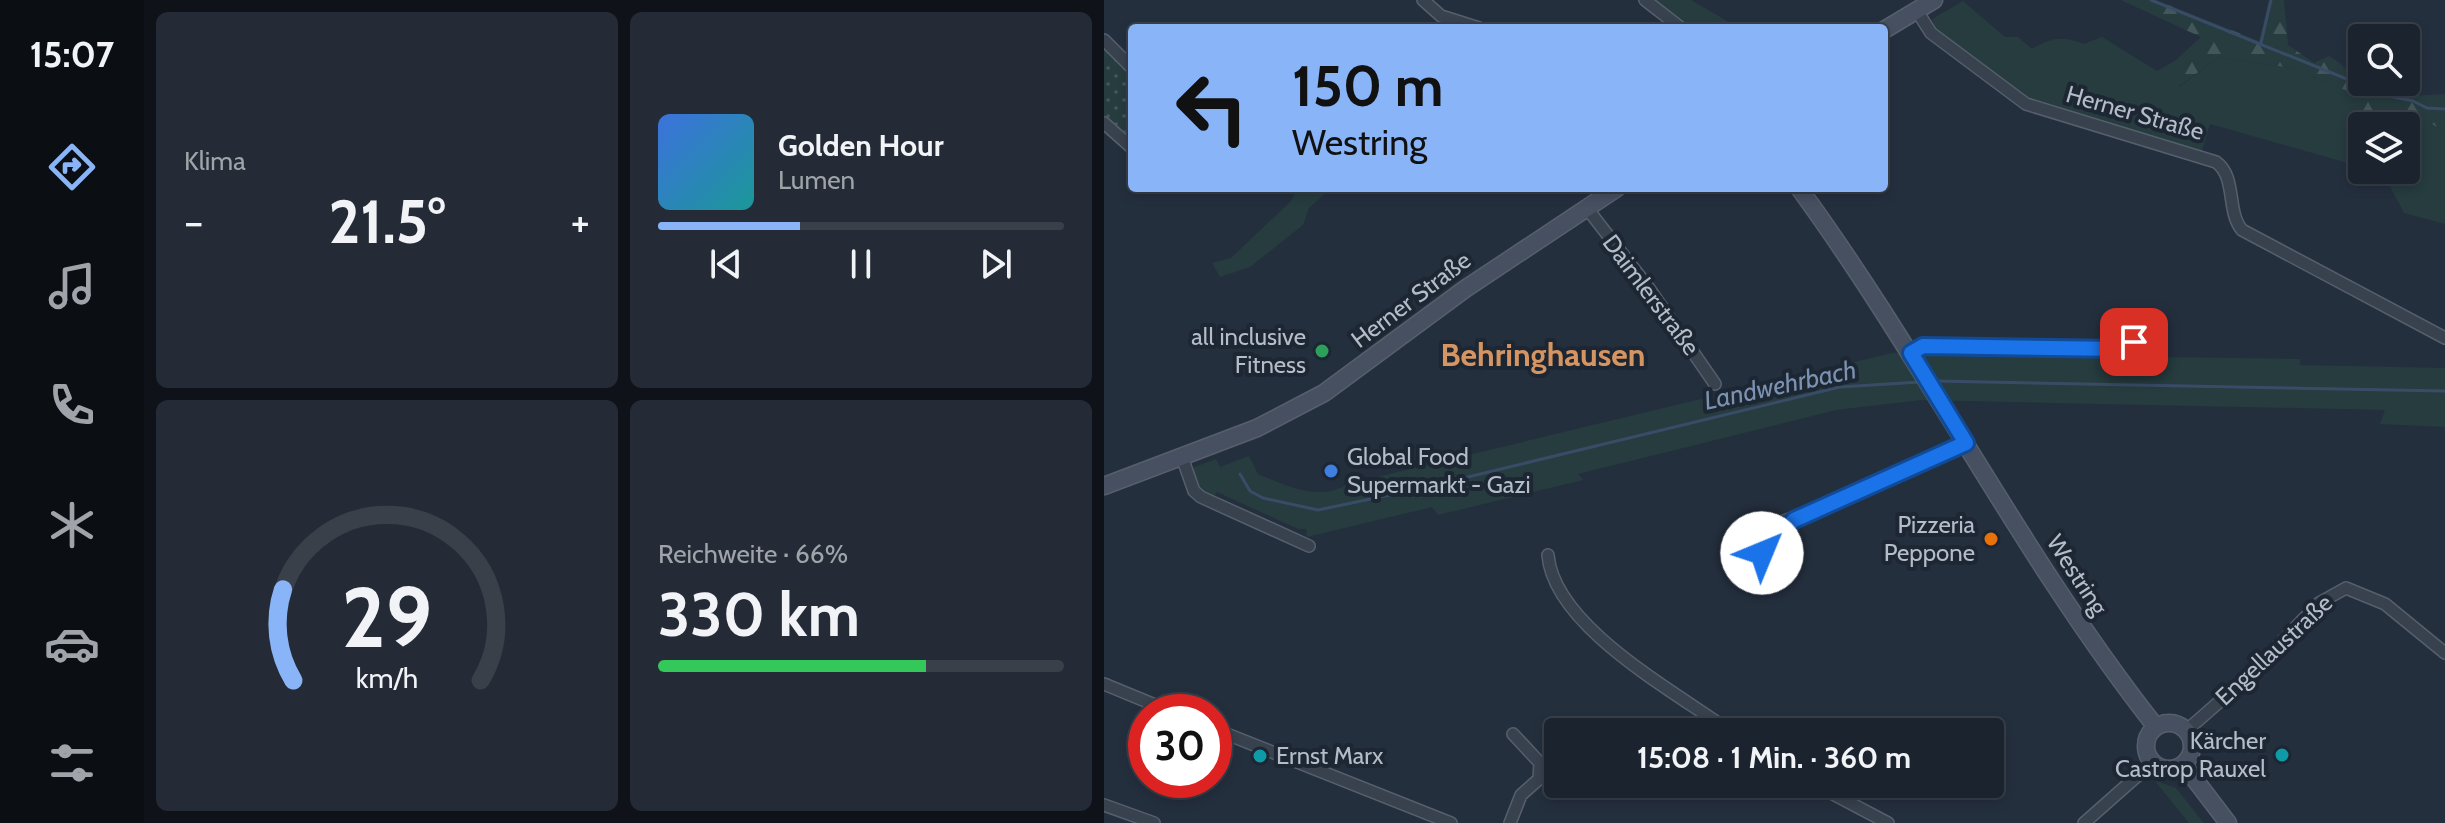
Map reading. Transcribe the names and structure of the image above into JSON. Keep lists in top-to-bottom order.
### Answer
{
  "streets": {
    "main road": ["Herner Straße", "Westring"],
    "street": ["Daimlerstraße", "Engellaustraße"]
  },
  "crossings": [
    ["Herner Straße", "Daimlerstraße"],
    ["Westring", "Engellaustraße"]
  ],
  "districts": ["Behringhausen"],
  "water": ["Landwehrbach"],
  "places": [
    "all inclusive Fitness",
    "Global Food Supermarkt - Gazi",
    "Pizzeria Peppone",
    "Kärcher Castrop Rauxel",
    "Ernst Marx"
  ],
  "page": {
    "tabs": "15:07",
    "tile": [
      "Klima",
      ["Reichweite · 66%", "330 km"]
    ],
    "turn": ["150 m", "Westring"],
    "song": ["Golden Hour", "Lumen"],
    "heat": ["−", "21.5°", "+"],
    "limit": "30",
    "trip": "15:08 · 1 Min. · 360 m",
    "gauge": ["29", "km/h"]
  }
}
